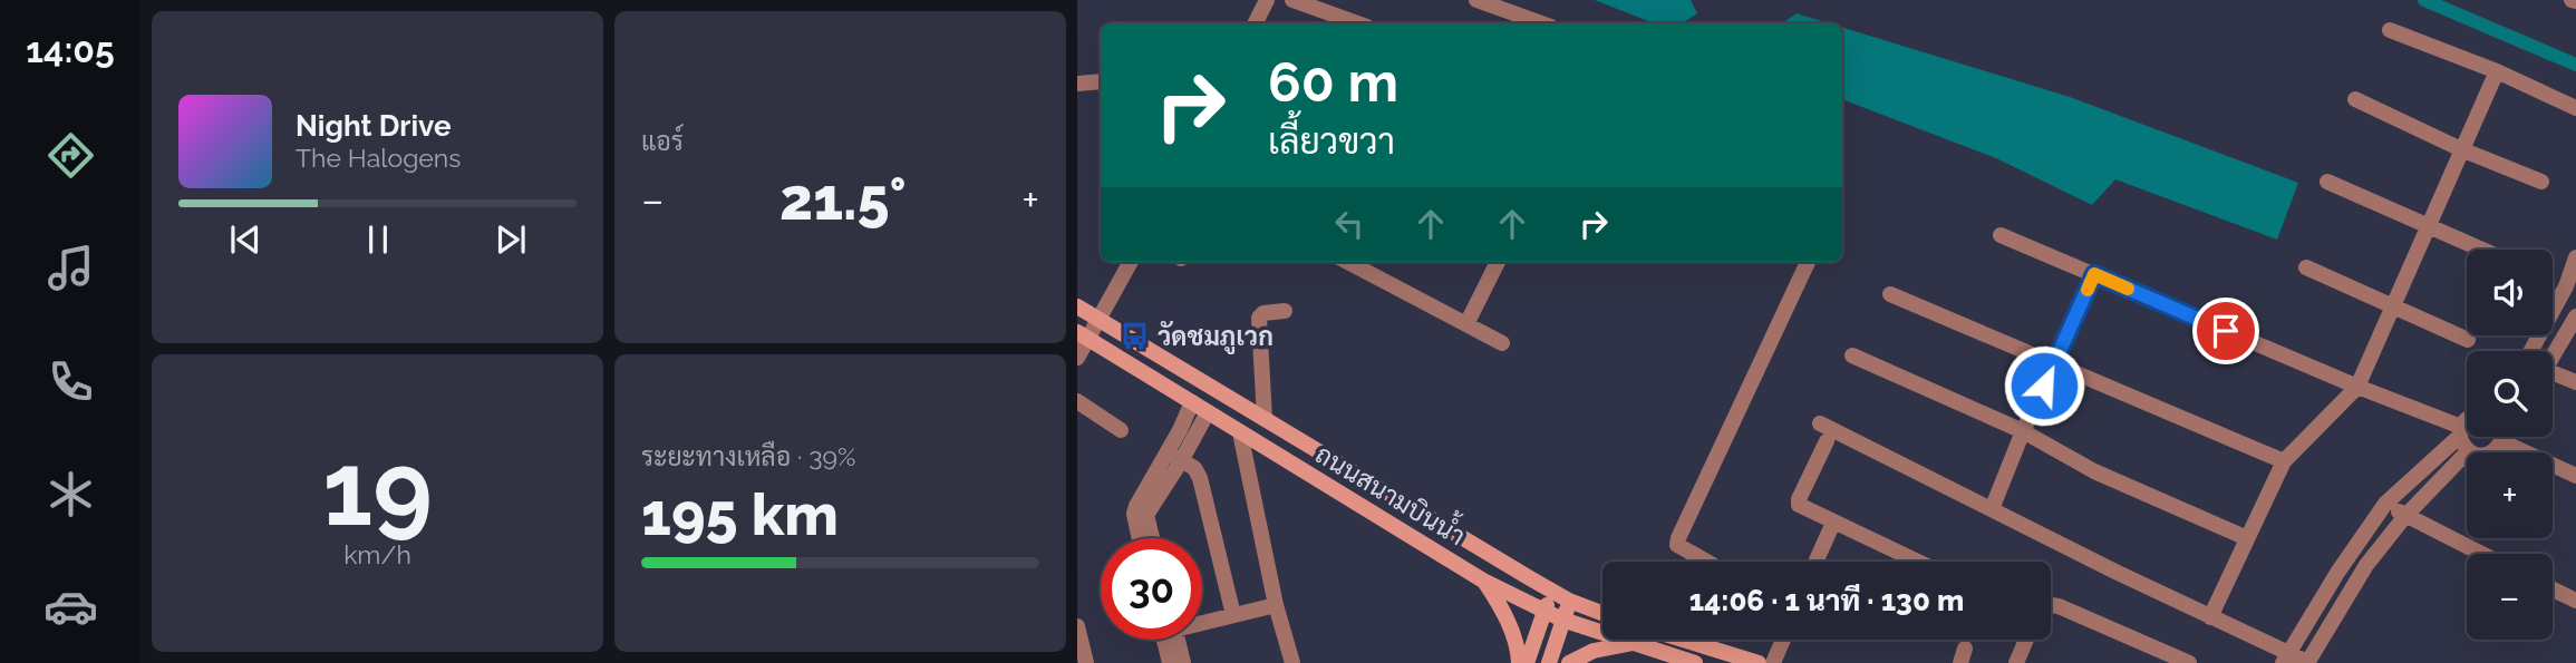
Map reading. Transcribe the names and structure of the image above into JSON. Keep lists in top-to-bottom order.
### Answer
{
  "streets": {
    "main road": ["ถนนสนามบินน้ำ"]
  },
  "places": {
    "bus stop": ["วัดชมภูเวก"]
  },
  "page": {
    "tabs": "14:05",
    "tile": [
      "แอร์",
      ["19", "km/h"],
      ["ระยะทางเหลือ · 39%", "195 km"]
    ],
    "turn": ["60 m", "เลี้ยวขวา"],
    "song": ["Night Drive", "The Halogens"],
    "heat": ["−", "21.5°", "+"],
    "map_buttons": ["+", "−"],
    "limit": "30",
    "trip": "14:06 · 1 นาที · 130 m"
  }
}
